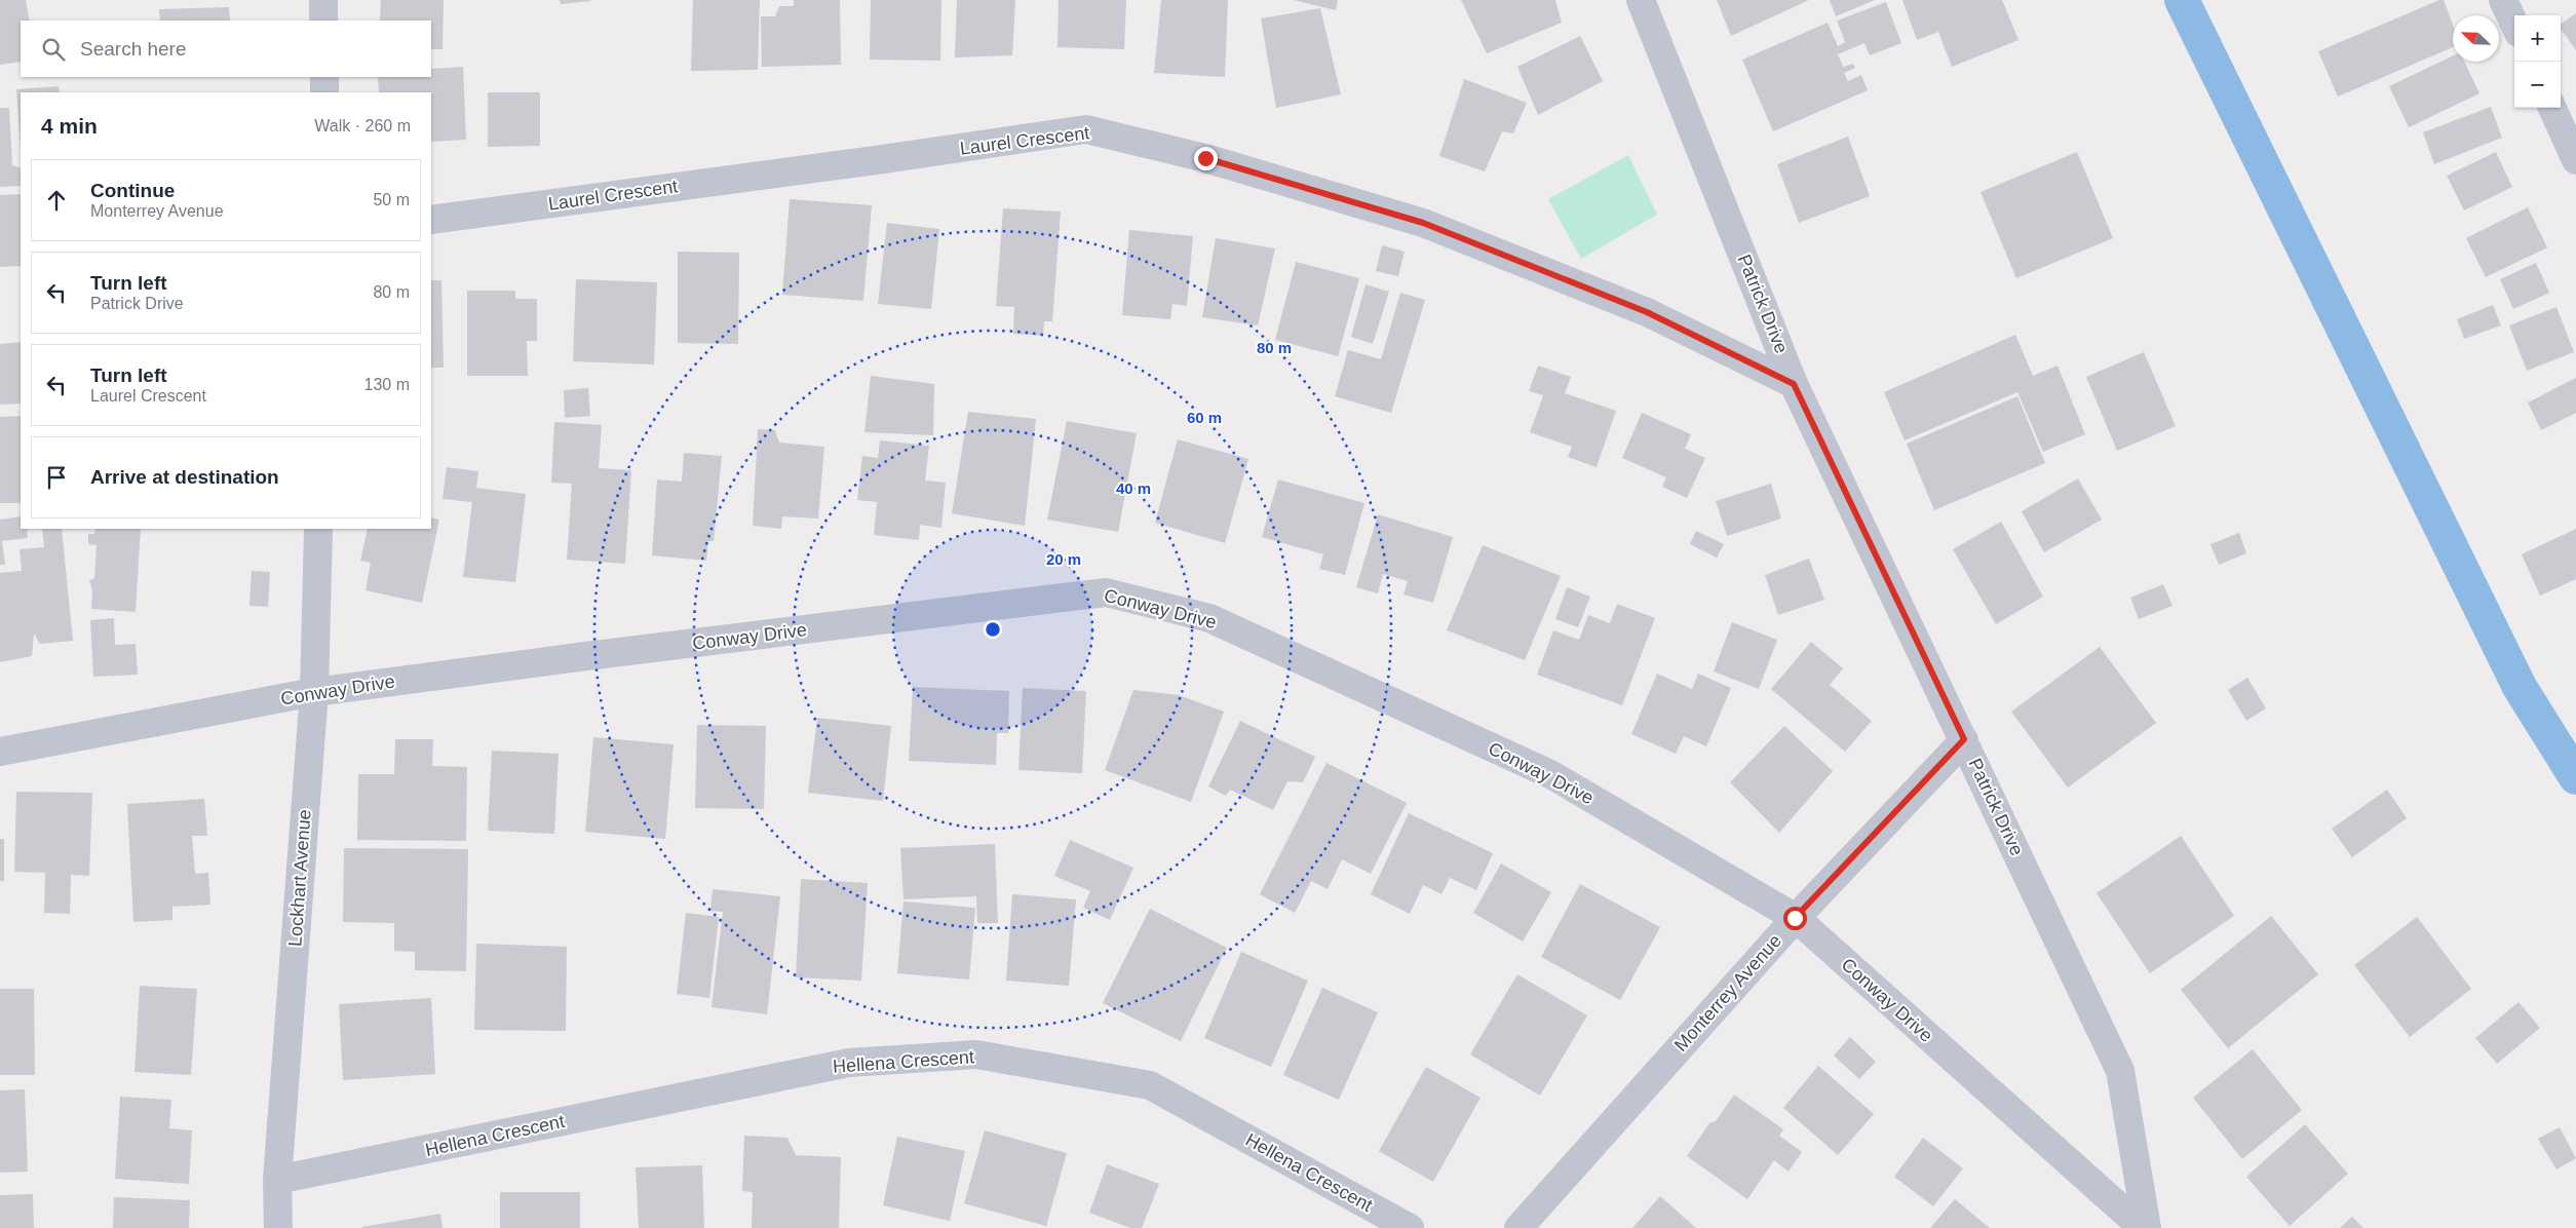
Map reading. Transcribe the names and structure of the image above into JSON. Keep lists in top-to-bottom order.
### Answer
{
  "streets": {
    "street": [
      "Laurel Crescent",
      "Patrick Drive",
      "Conway Drive",
      "Lockhart Avenue",
      "Monterrey Avenue",
      "Hellena Crescent"
    ]
  },
  "crossings": [
    ["Laurel Crescent", "Patrick Drive"],
    ["Patrick Drive", "Conway Drive"],
    ["Patrick Drive", "Monterrey Avenue"],
    ["Conway Drive", "Lockhart Avenue"],
    ["Conway Drive", "Monterrey Avenue"],
    ["Lockhart Avenue", "Hellena Crescent"]
  ],
  "north": "top left",
  "page": {
    "map_buttons": ["+", "−"],
    "search": "Search here",
    "heading": ["4 min", "Walk · 260 m"],
    "list": [
      ["Continue", "Monterrey Avenue", "50 m"],
      ["Turn left", "Patrick Drive", "80 m"],
      ["Turn left", "Laurel Crescent", "130 m"],
      "Arrive at destination"
    ]
  },
  "rings": [
    "80 m",
    "60 m",
    "40 m",
    "20 m"
  ]
}
